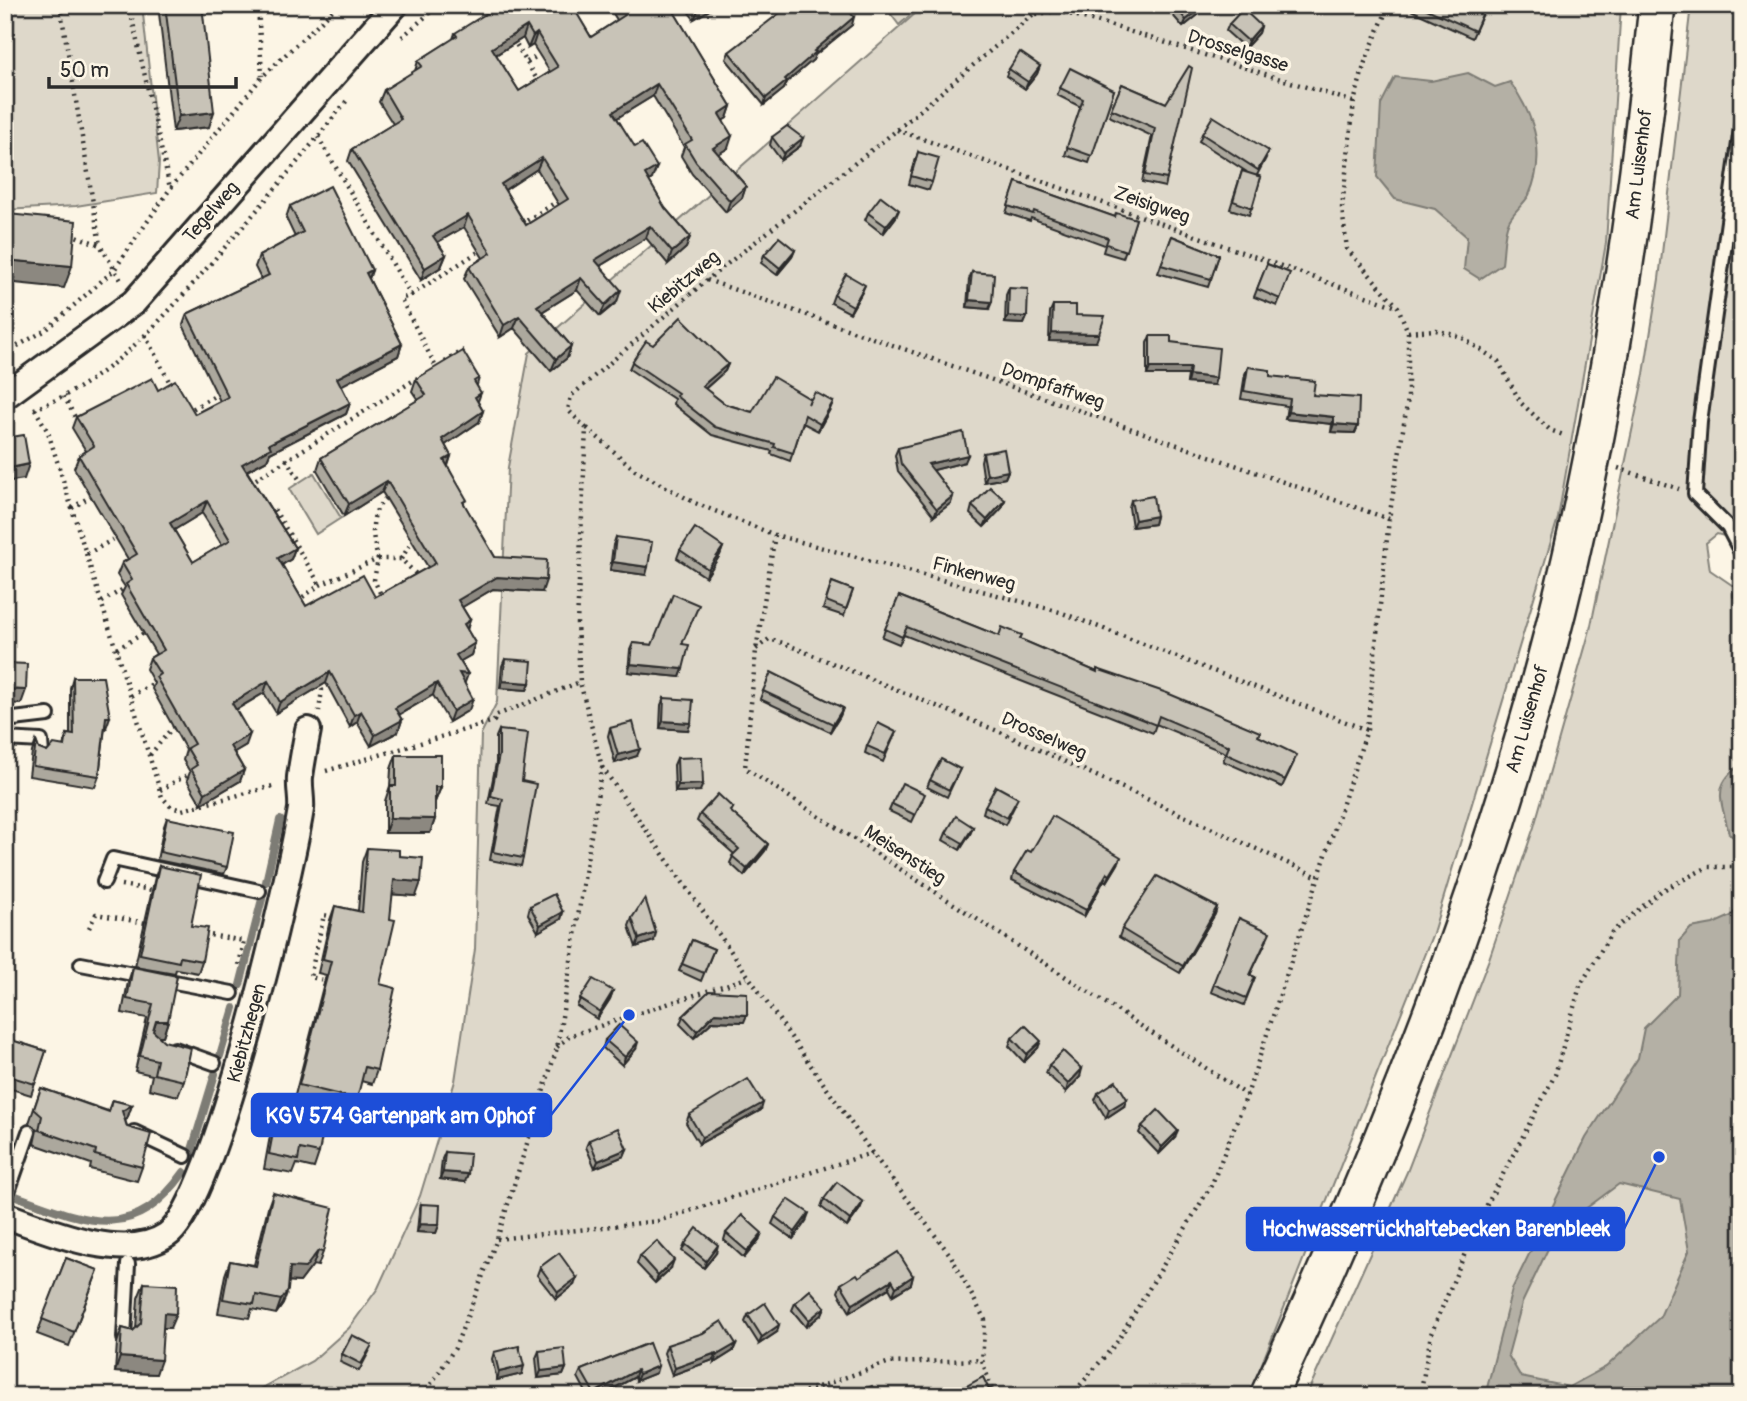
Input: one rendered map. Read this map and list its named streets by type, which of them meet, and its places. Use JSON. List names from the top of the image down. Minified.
{"streets":{"main road":["Am Luisenhof"],"street":["Tegelweg","Kiebitzhegen"],"path":["Drosselgasse","Zeisigweg","Kiebitzweg","Dompfaffweg","Finkenweg","Drosselweg","Meisenstieg"]},"crossings":[["Drosselgasse","Kiebitzweg"],["Zeisigweg","Kiebitzweg"],["Kiebitzweg","Dompfaffweg"],["Kiebitzweg","Finkenweg"],["Finkenweg","Meisenstieg"],["Drosselweg","Meisenstieg"]],"places":["KGV 574 Gartenpark am Ophof","Hochwasserrückhaltebecken Barenbleek"],"scale_bar":"50 m"}
